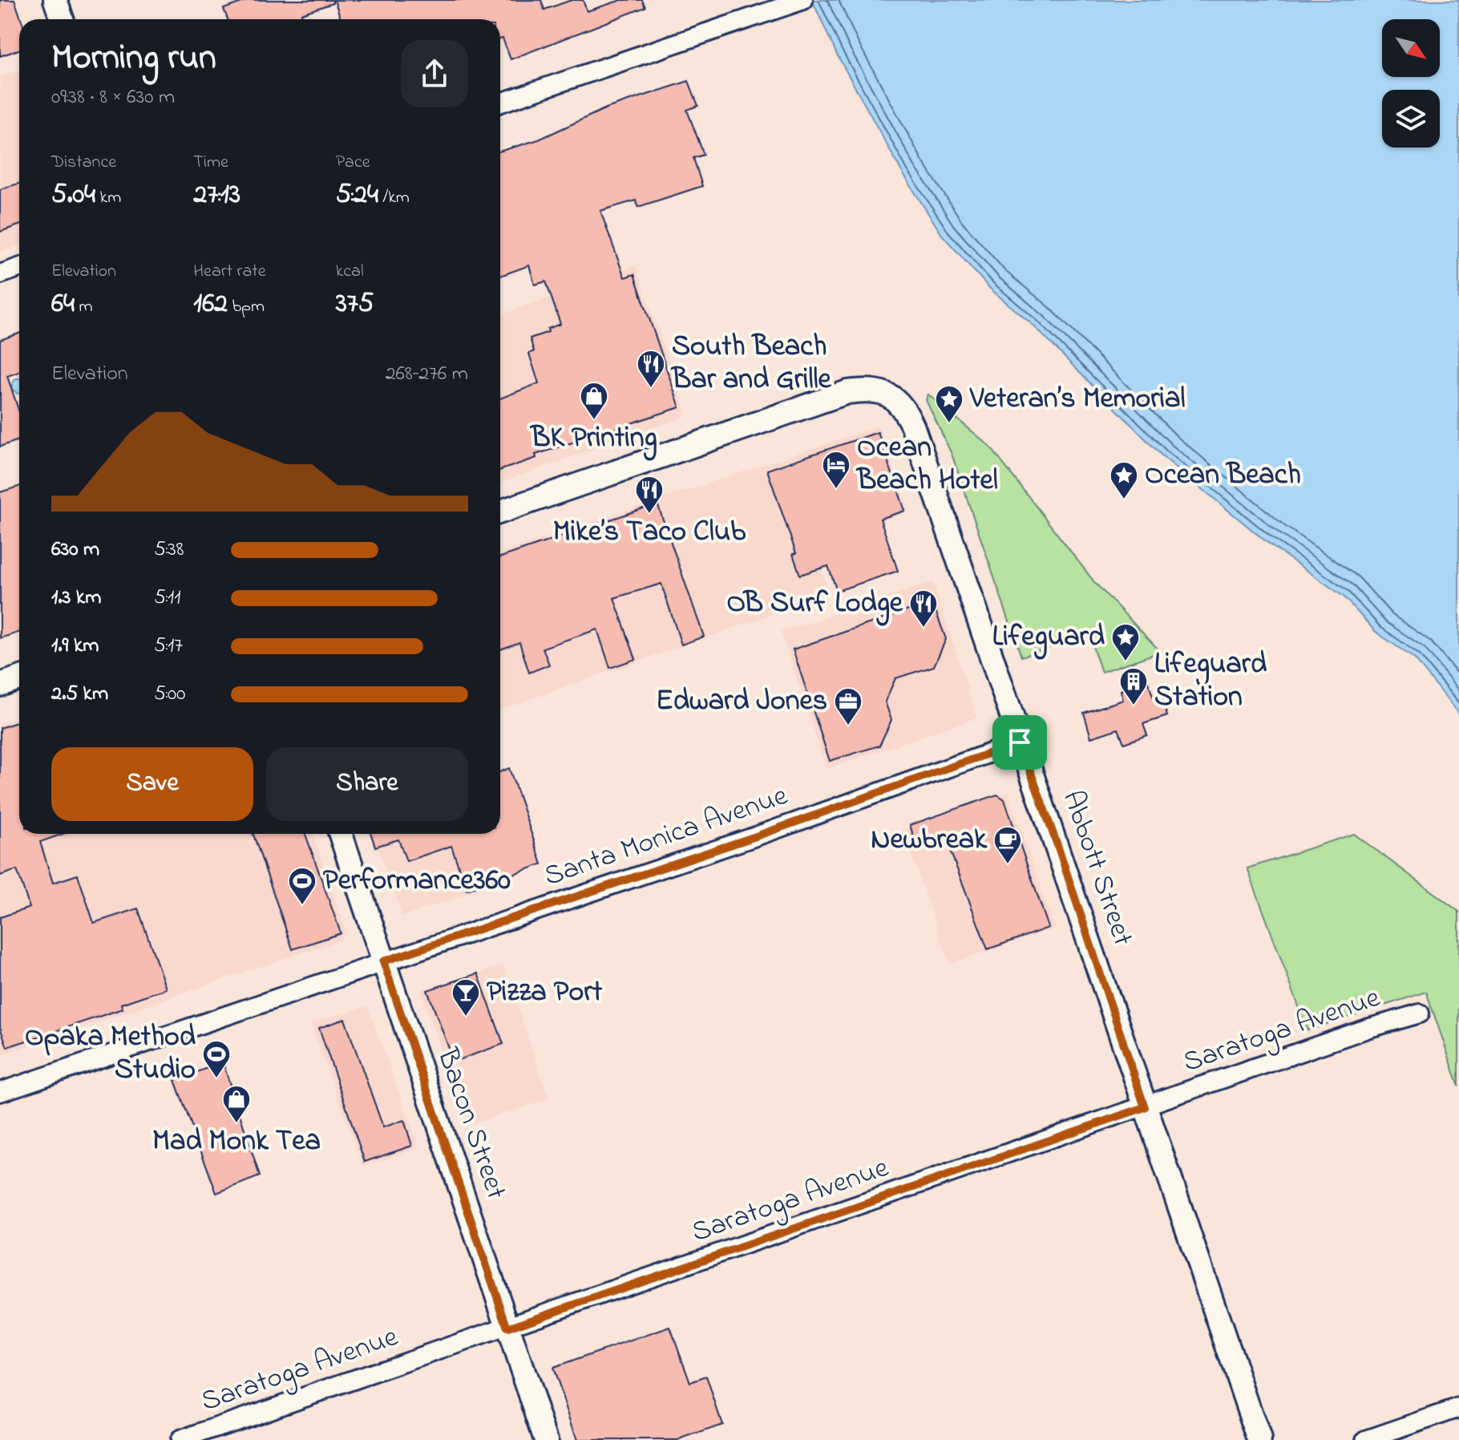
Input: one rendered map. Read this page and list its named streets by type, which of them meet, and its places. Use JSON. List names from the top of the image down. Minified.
{"streets":{"street":["Santa Monica Avenue","Abbott Street","Saratoga Avenue","Bacon Street"]},"crossings":[["Santa Monica Avenue","Abbott Street"],["Santa Monica Avenue","Bacon Street"],["Abbott Street","Saratoga Avenue"],["Saratoga Avenue","Bacon Street"]],"places":{"restaurant":["South Beach Bar and Grille","Mike’s Taco Club","OB Surf Lodge"],"shop":["BK Printing","Mad Monk Tea"],"place":["Veteran’s Memorial","Ocean Beach","Lifeguard"],"hotel":["Ocean Beach Hotel"],"building":["Lifeguard Station"],"office":["Edward Jones"],"cafe":["Newbreak"],"sports":["Performance360","Opaka Method Studio"],"bar":["Pizza Port"]},"north":"bottom right","page":{"heading":["Morning run","09:38 · 8 × 630 m"],"stats":[["Distance","5.04 km"],["Time","27:13"],["Pace","5:24 /km"],["Elevation","64 m"],["Heart rate","162 bpm"],["kcal","375"]],"chart":["Elevation","268–276 m"],"list":[{"name":"630 m","note":"5:38"},{"name":"1.3 km","note":"5:11"},{"name":"1.9 km","note":"5:17"},{"name":"2.5 km","note":"5:00"}],"buttons":["Save","Share"]}}
